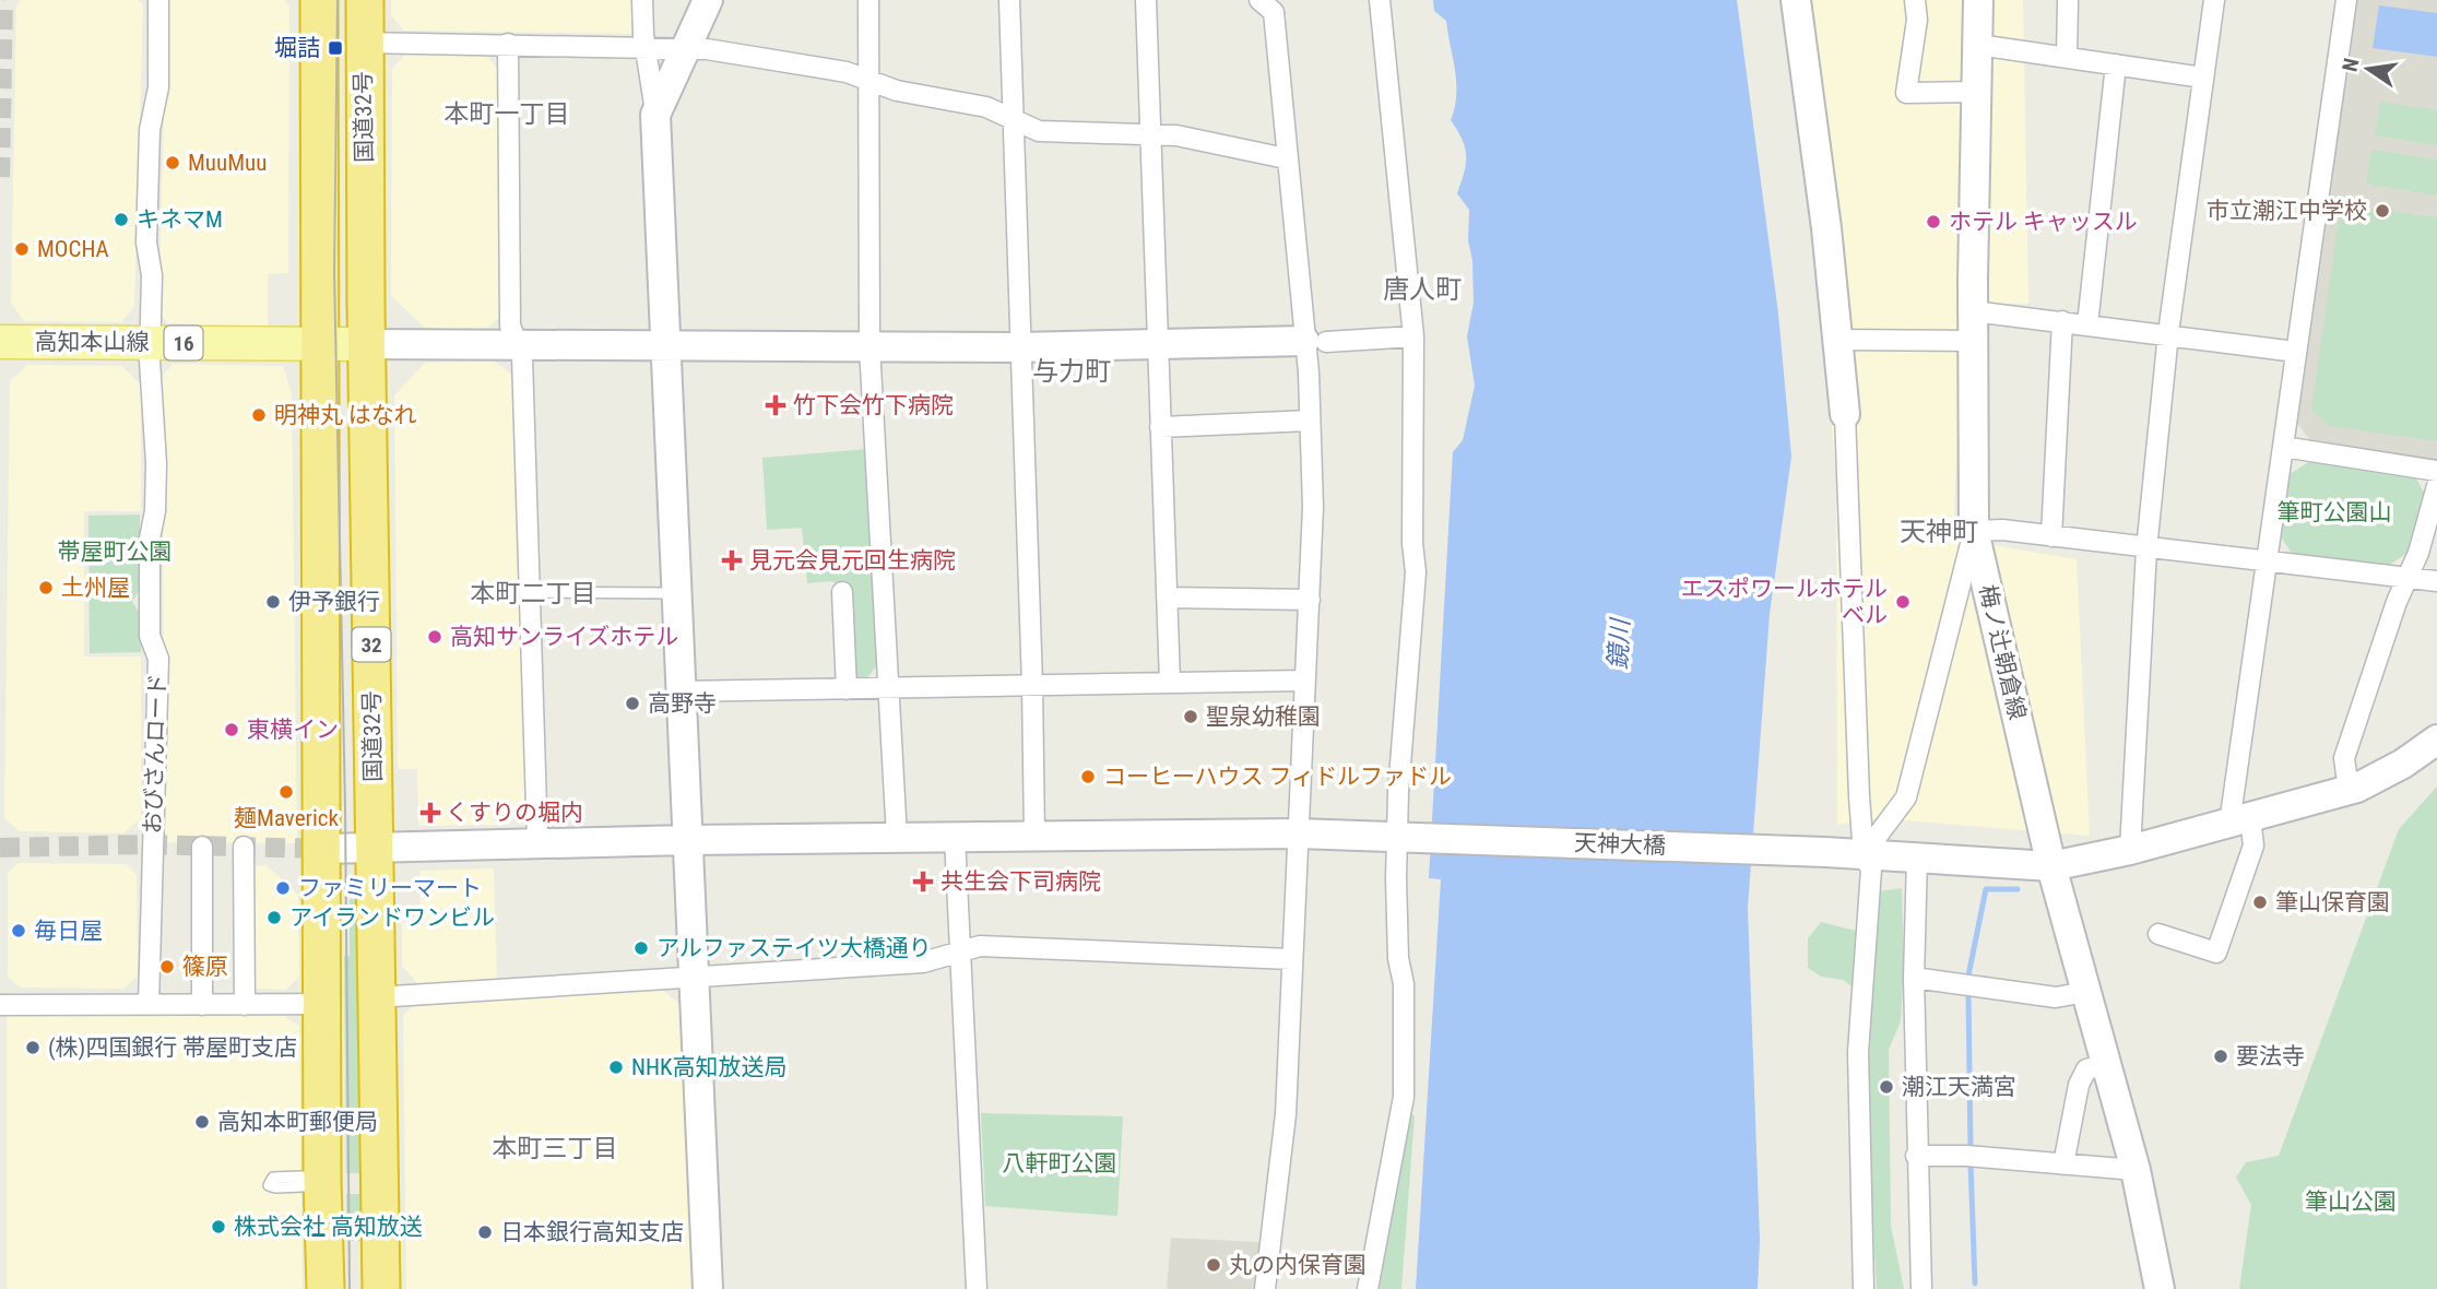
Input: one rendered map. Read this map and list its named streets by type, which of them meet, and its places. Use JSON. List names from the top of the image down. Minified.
{"streets":{"highway":["国道32号","32"],"main road":["高知本山線","16"],"street":["梅ノ辻朝倉線","おびさんロード","天神大橋"]},"crossings":[["国道32号","高知本山線"],["国道32号","天神大橋"],["高知本山線","おびさんロード"],["梅ノ辻朝倉線","天神大橋"]],"districts":["本町一丁目","唐人町","与力町","天神町","本町二丁目","本町三丁目"],"water":["鏡川"],"parks":["筆町公園山","帯屋町公園","八軒町公園","筆山公園"],"places":{"transit":["堀詰"],"other":["MuuMuu","市立潮江中学校","キネマM","ホテル キャッスル","MOCHA","明神丸 はなれ","土州屋","伊予銀行","エスポワールホテル ベル","高知サンライズホテル","高野寺","聖泉幼稚園","東横イン","コーヒーハウス フィドルファドル","麺Maverick","ファミリーマート","筆山保育園","アイランドワンビル","毎日屋","アルファステイツ大橋通り","篠原","(株)四国銀行 帯屋町支店","要法寺","NHK高知放送局","潮江天満宮","高知本町郵便局","株式会社 高知放送","日本銀行高知支店","丸の内保育園"],"health":["竹下会竹下病院","見元会見元回生病院","くすりの堀内","共生会下司病院"]},"north":"left"}
